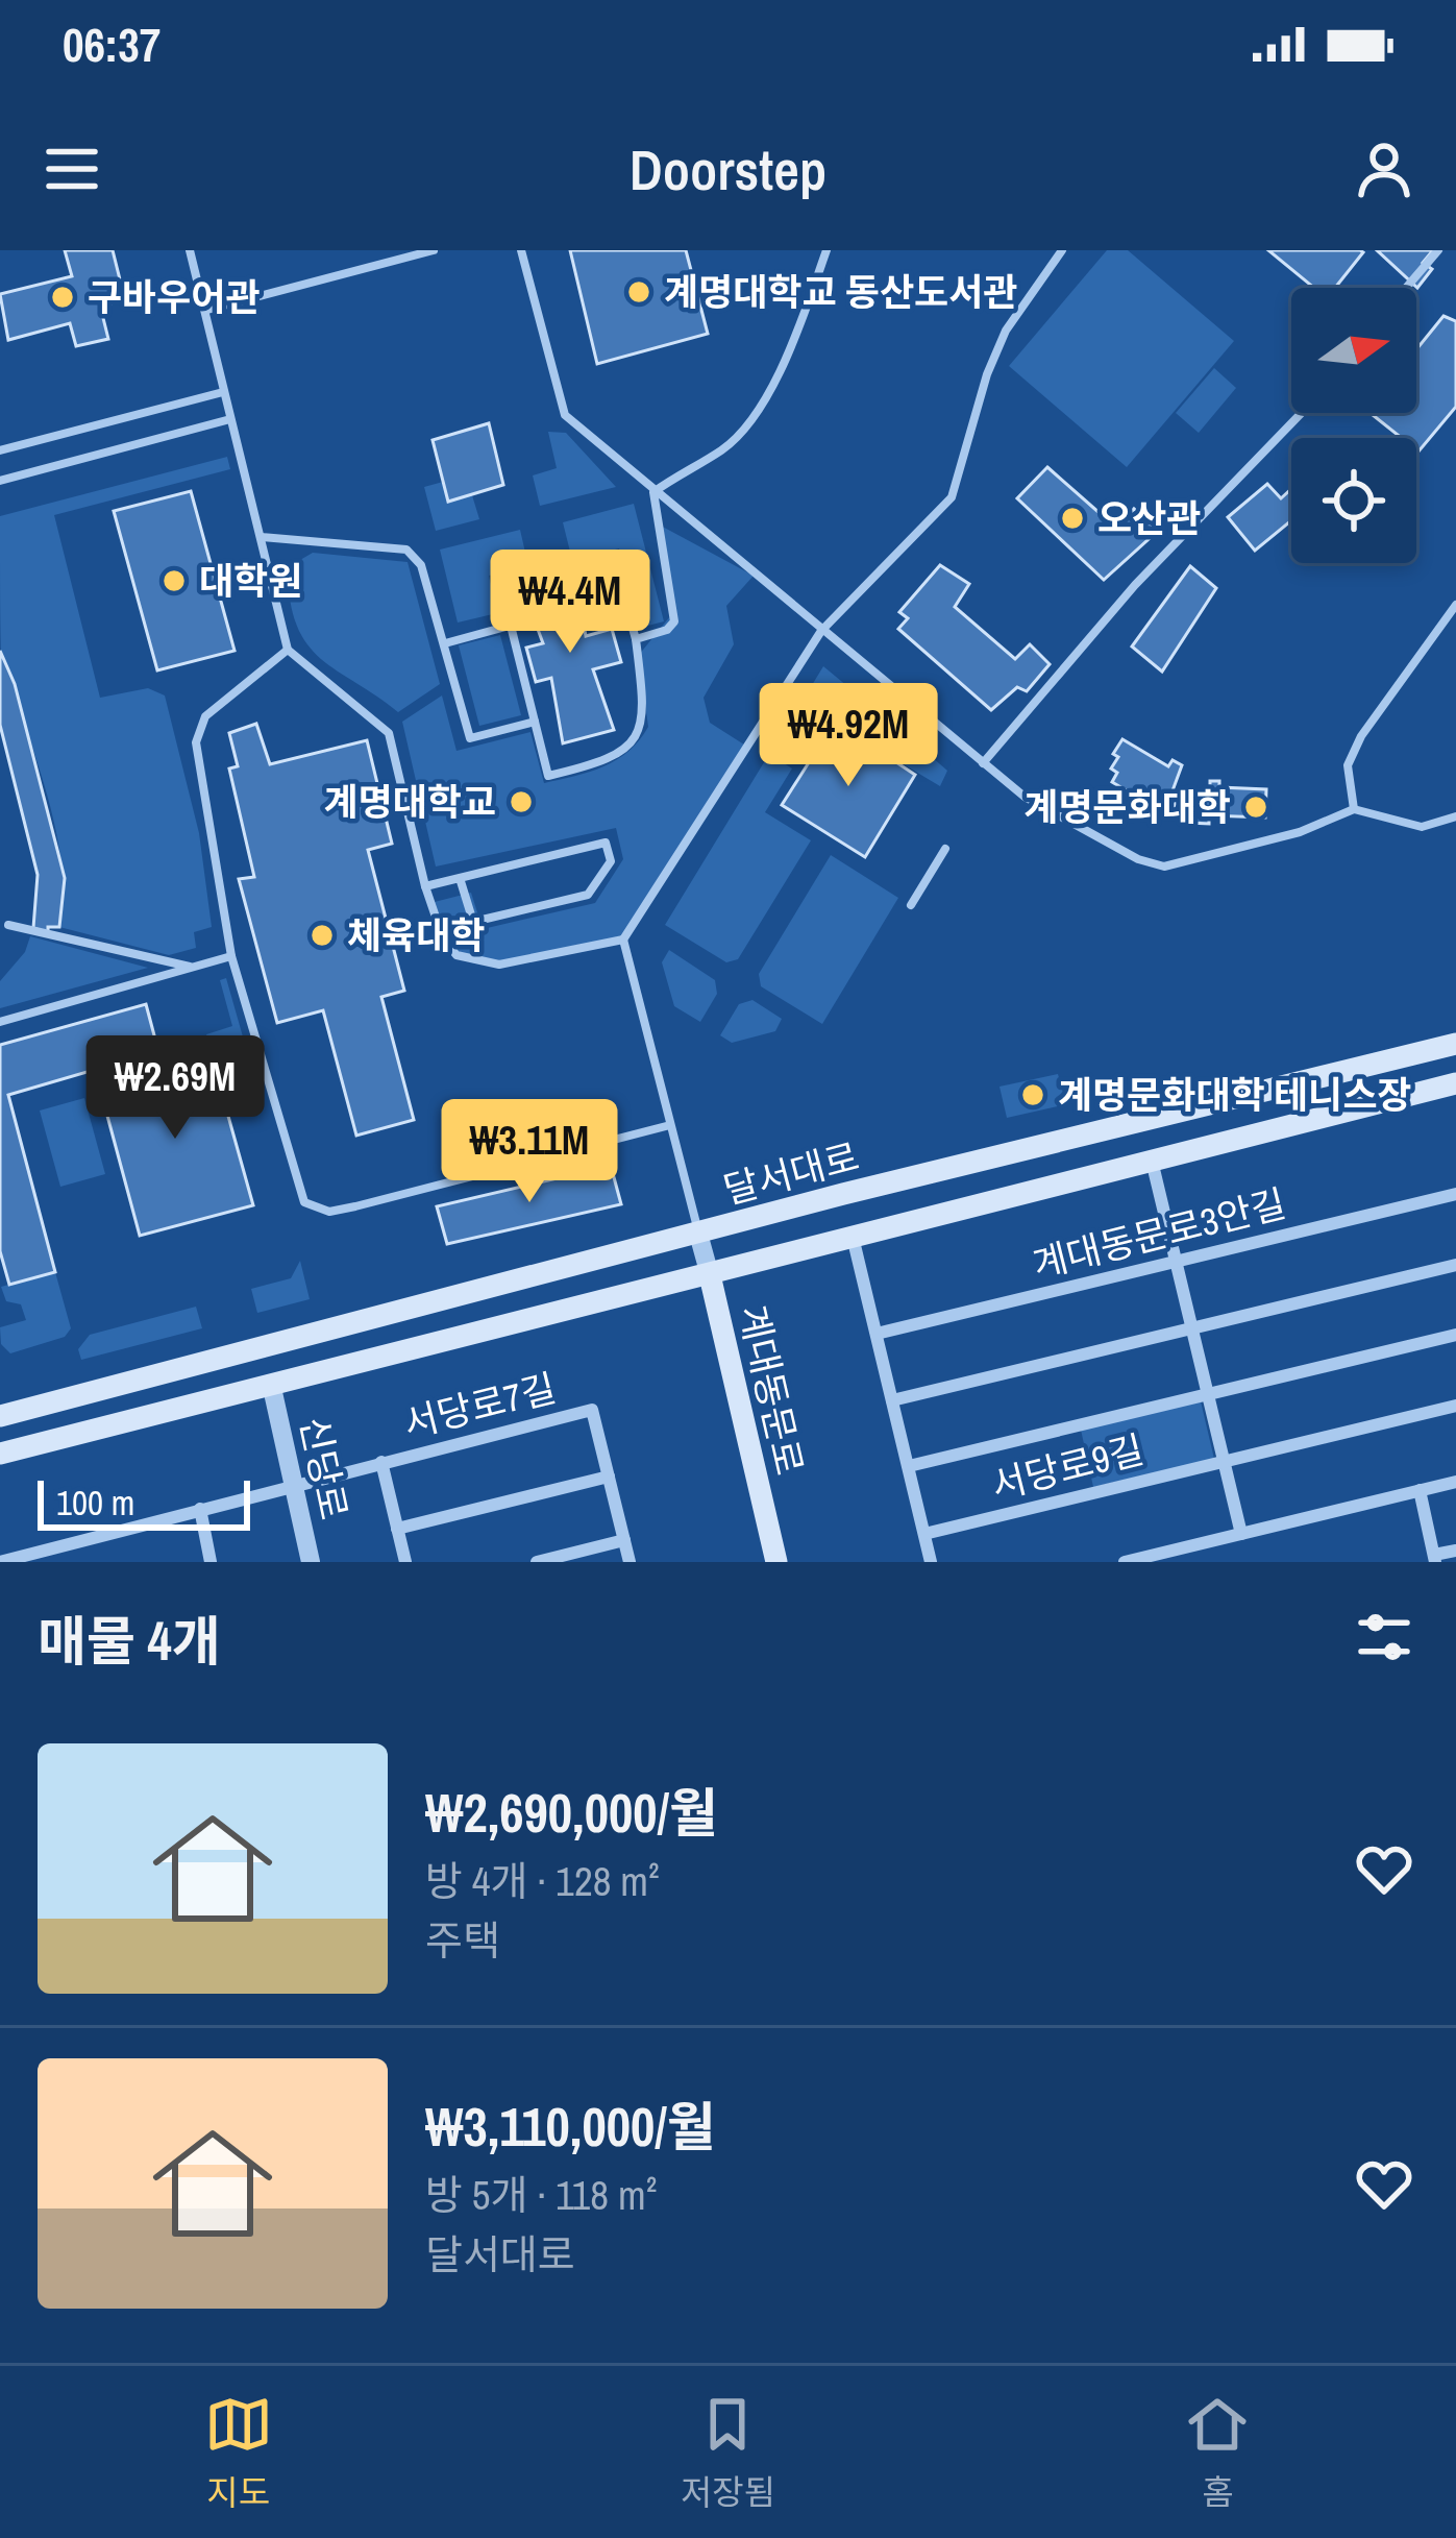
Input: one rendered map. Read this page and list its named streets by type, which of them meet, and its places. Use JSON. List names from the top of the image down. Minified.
{"streets":{"main road":["달서대로","계대동문로"],"street":["계대동문로3안길","서당로7길","서당로9길","신당로"]},"crossings":[["달서대로","계대동문로"],["달서대로","신당로"]],"places":["계명대학교 동산도서관","구바우어관","오산관","대학원","계명대학교","계명문화대학","체육대학","계명문화대학 테니스장"],"scale_bar":"100 m","north":"right","page":{"status":"06:37","header":"Doorstep","price":["₩4.4M","₩4.92M","₩2.69M","₩3.11M"],"scale":"100 m","heading":"매물 4개","list":[{"name":"₩2,690,000/월","note":"방 4개 · 128 m² · 주택"},{"name":"₩3,110,000/월","note":"방 5개 · 118 m² · 달서대로"}],"tabs":["지도","저장됨","홈"]}}
